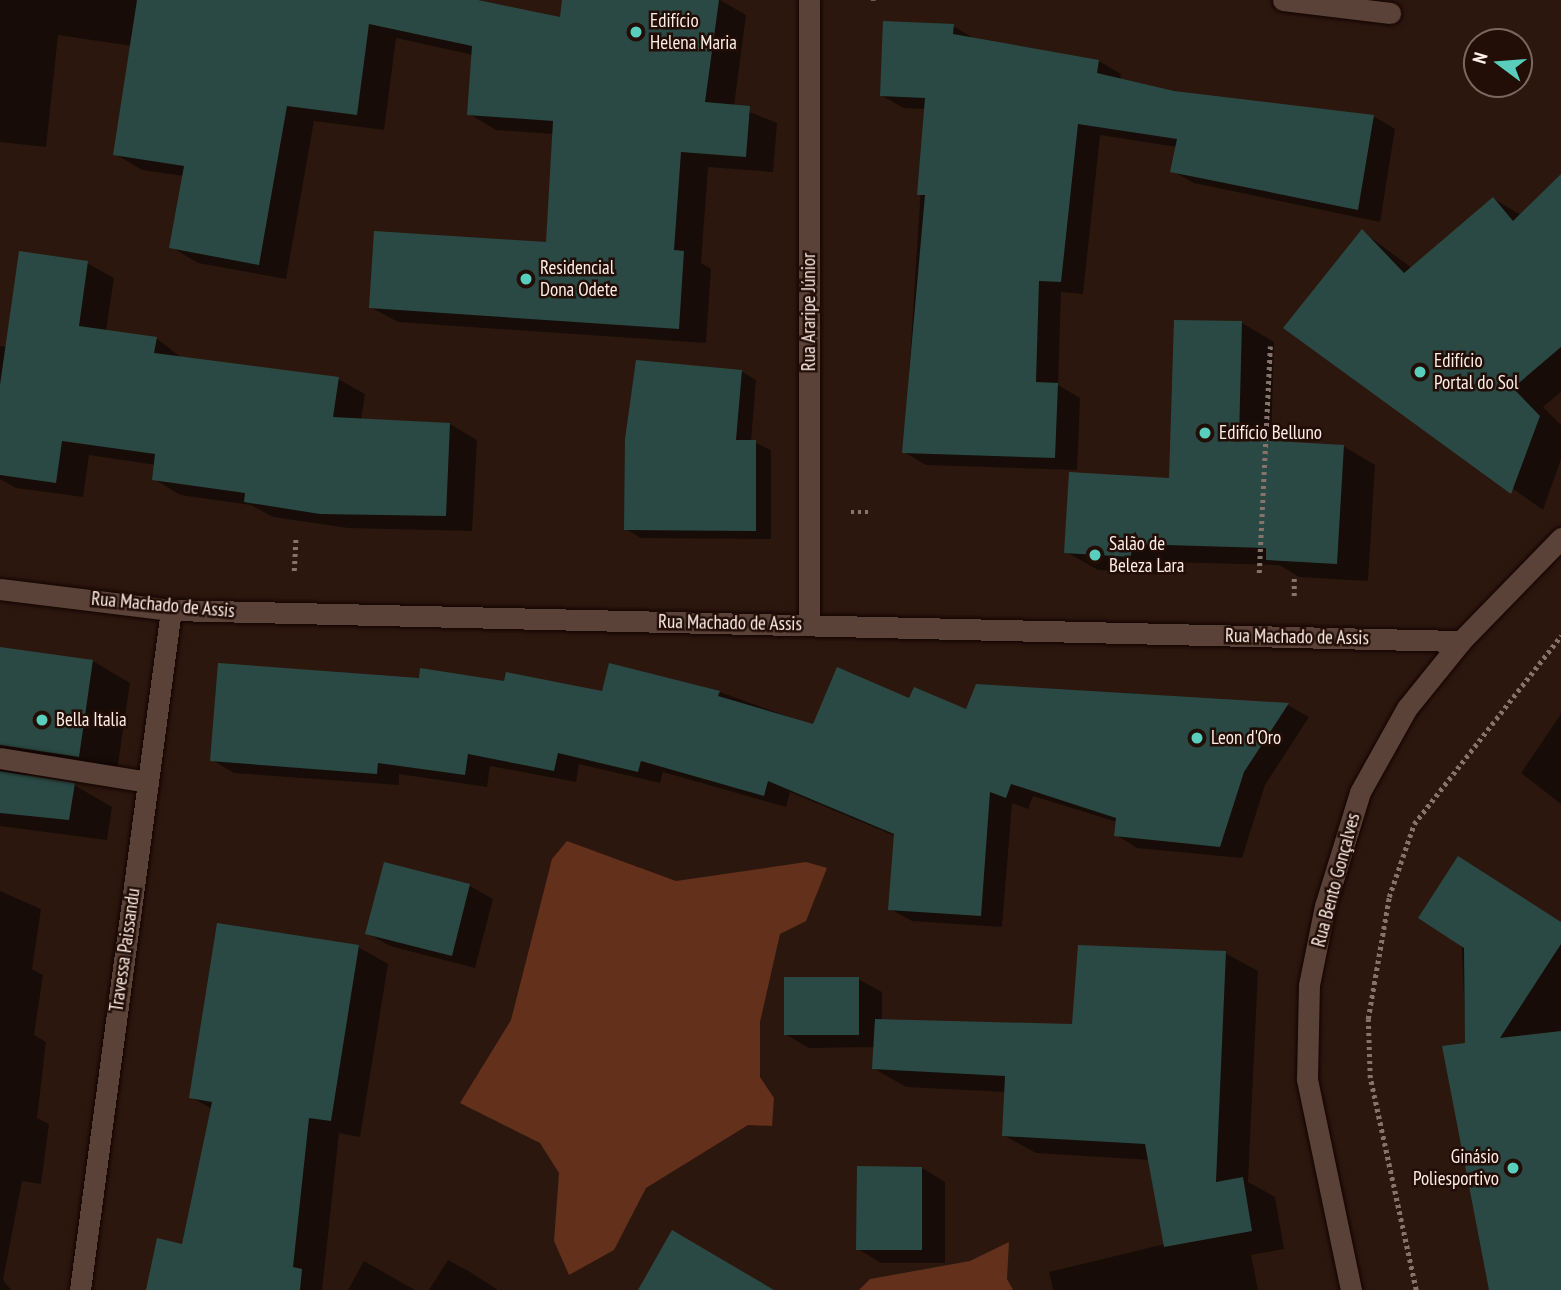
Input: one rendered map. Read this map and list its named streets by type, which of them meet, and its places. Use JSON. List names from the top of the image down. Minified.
{"streets":{"street":["Rua Araripe Júnior","Rua Machado de Assis","Rua Bento Gonçalves","Travessa Paissandu"]},"crossings":[["Rua Araripe Júnior","Rua Machado de Assis"],["Rua Machado de Assis","Rua Bento Gonçalves"],["Rua Machado de Assis","Travessa Paissandu"]],"places":["Edifício Helena Maria","Residencial Dona Odete","Edifício Portal do Sol","Edifício Belluno","Salão de Beleza Lara","Bella Italia","Leon d'Oro","Ginásio Poliesportivo"],"north":"left"}
